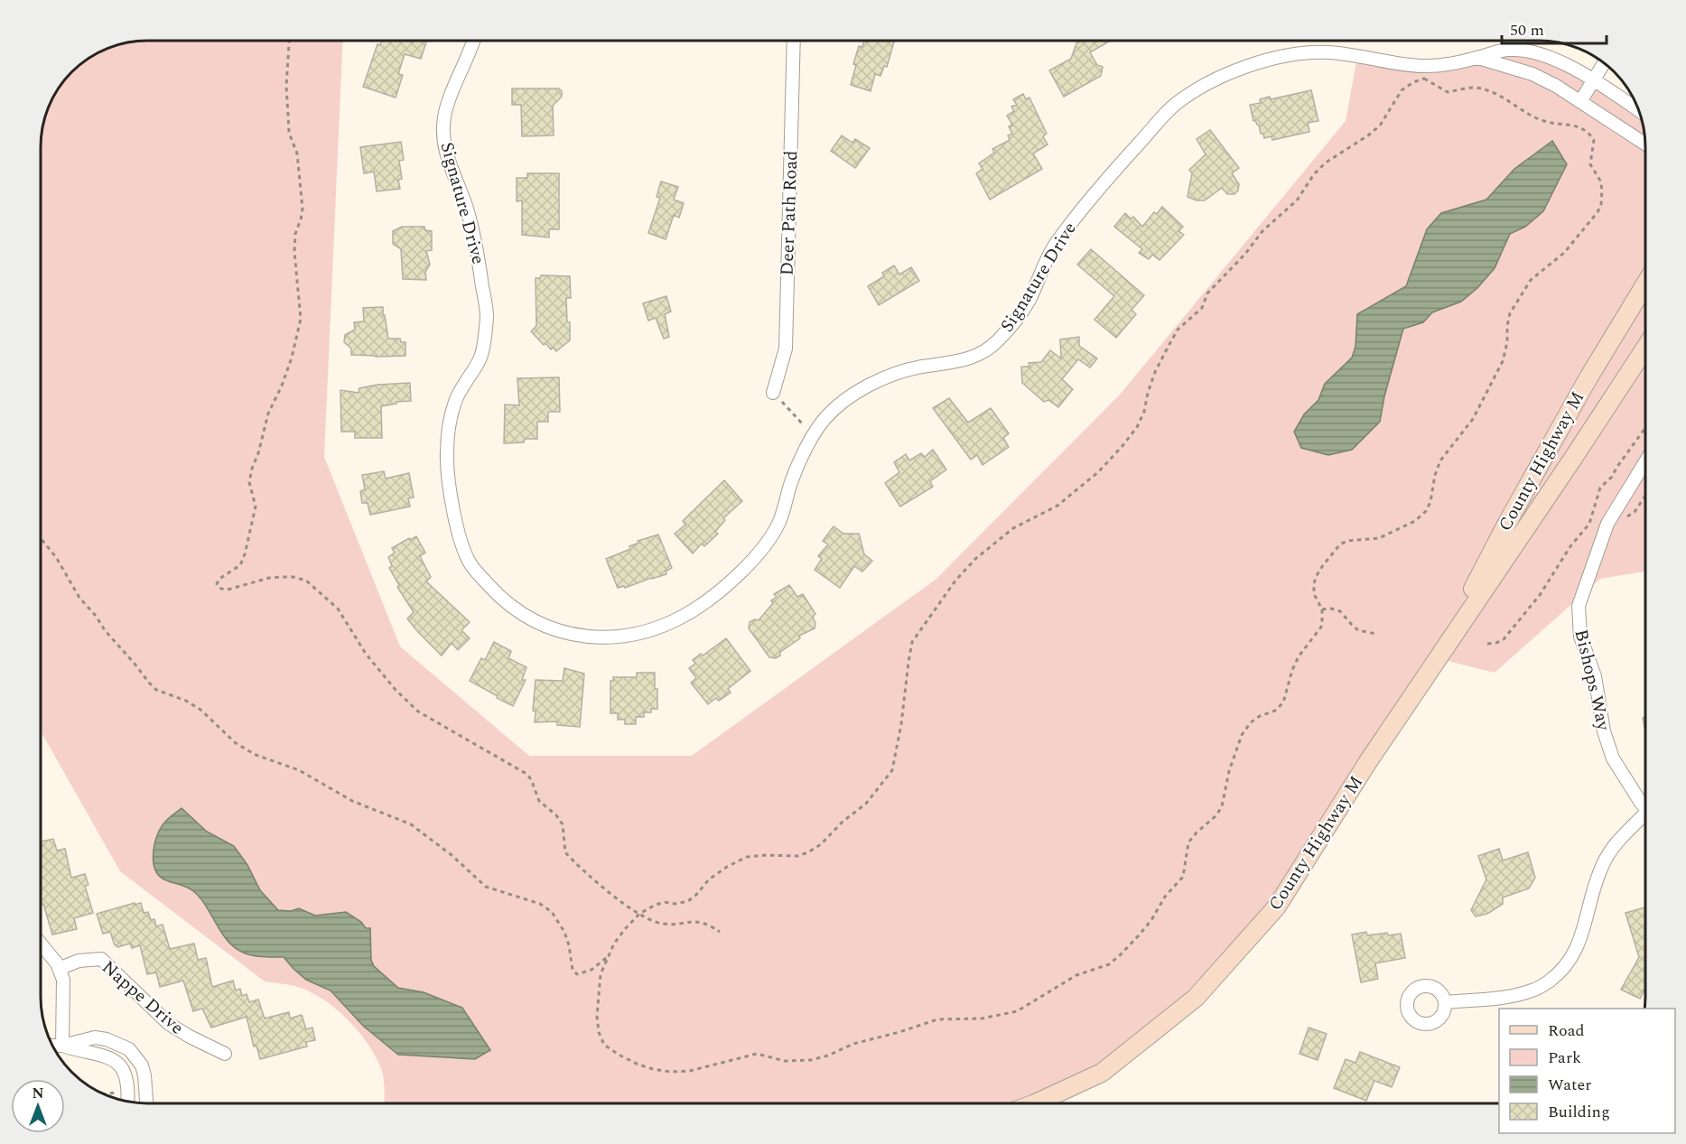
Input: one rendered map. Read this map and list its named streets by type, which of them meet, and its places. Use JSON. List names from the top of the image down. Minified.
{"streets":{"main road":["County Highway M"],"street":["Signature Drive","Deer Path Road","Bishops Way","Nappe Drive"]},"legend":["Road","Park","Water","Building"],"scale_bar":"50 m","north":"top"}
